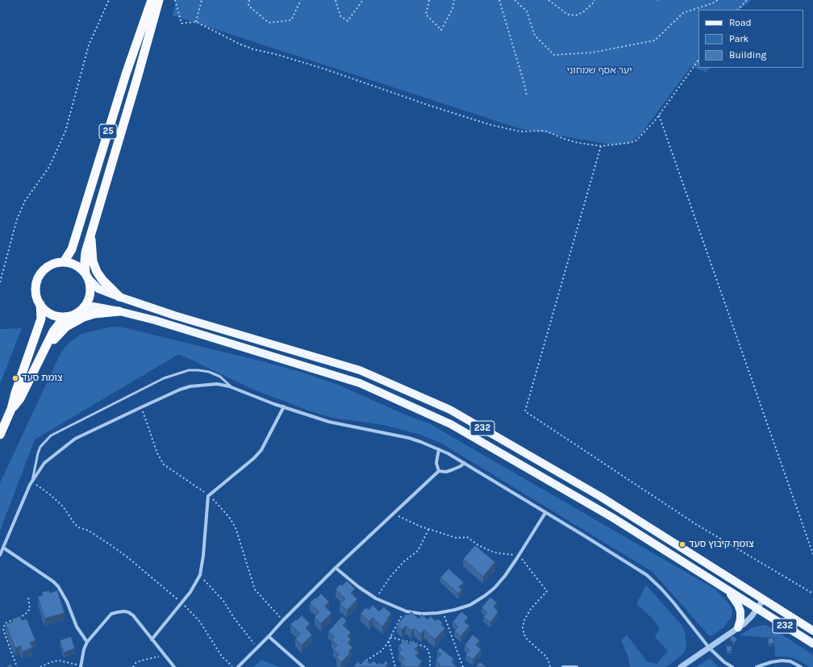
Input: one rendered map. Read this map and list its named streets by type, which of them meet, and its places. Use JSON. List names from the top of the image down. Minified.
{"streets":{"highway":["25"],"main road":["232"]},"crossings":[["25","232"]],"parks":["יער אסף שמחוני"],"places":["צומת סעד","צומת קיבוץ סעד"],"legend":["Road","Park","Building"]}
